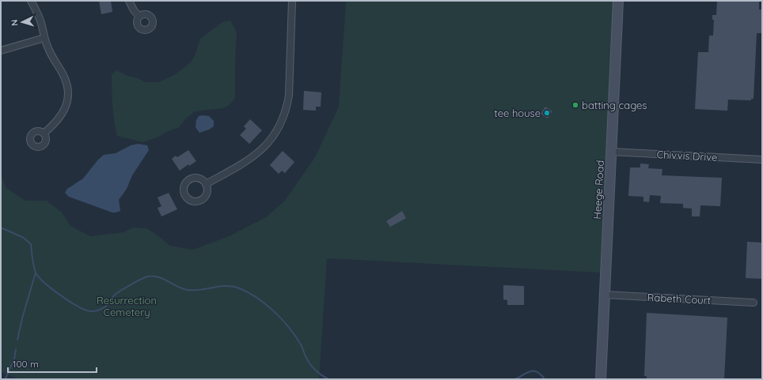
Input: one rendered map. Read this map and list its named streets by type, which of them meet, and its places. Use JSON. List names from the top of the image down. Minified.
{"streets":{"street":["Chivvis Drive","Heege Road","Rabeth Court"]},"crossings":[["Chivvis Drive","Heege Road"],["Heege Road","Rabeth Court"]],"parks":["Resurrection Cemetery"],"places":["batting cages","tee house"],"scale_bar":"100 m","north":"left"}
